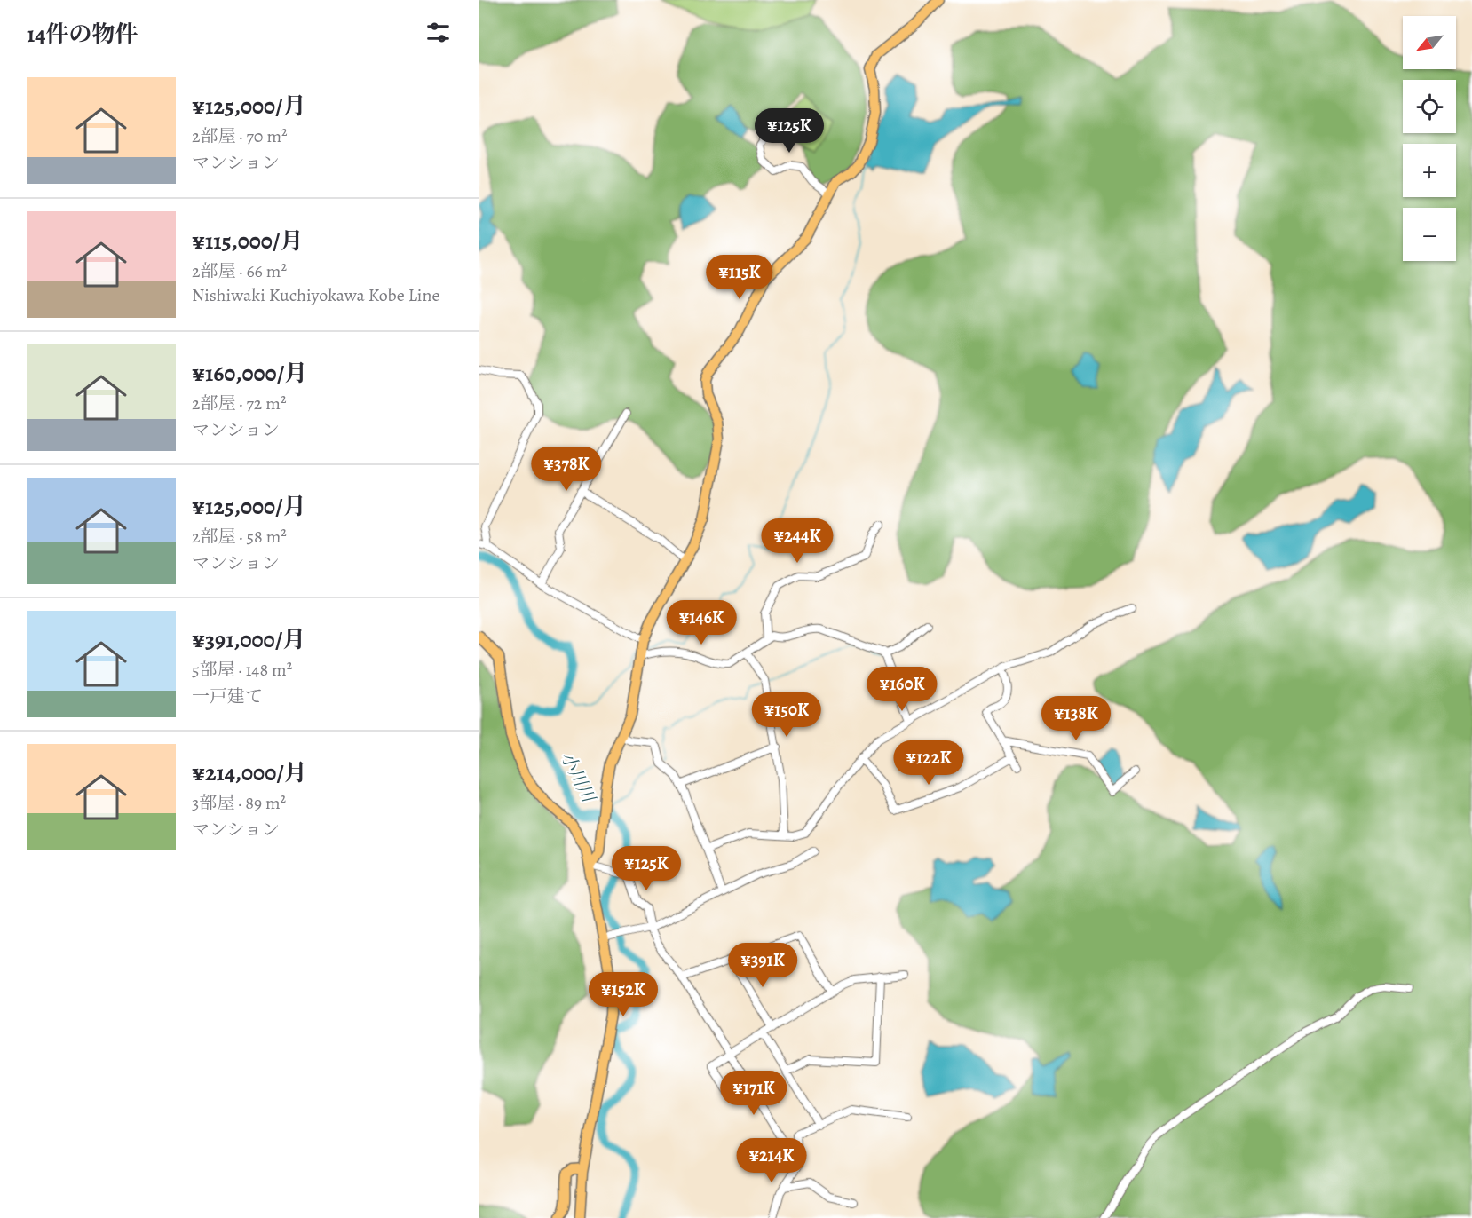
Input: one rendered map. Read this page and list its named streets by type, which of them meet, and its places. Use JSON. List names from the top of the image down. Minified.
{"water":["小川川"],"north":"bottom left","page":{"heading":"14件の物件","map_buttons":["+","−"],"list":[{"name":"¥125,000/月","note":"2部屋 · 70 m² · マンション"},{"name":"¥115,000/月","note":"2部屋 · 66 m² · Nishiwaki Kuchiyokawa Kobe Line"},{"name":"¥160,000/月","note":"2部屋 · 72 m² · マンション"},{"name":"¥125,000/月","note":"2部屋 · 58 m² · マンション"},{"name":"¥391,000/月","note":"5部屋 · 148 m² · 一戸建て"},{"name":"¥214,000/月","note":"3部屋 · 89 m² · マンション"}],"price":["¥125K","¥115K","¥378K","¥244K","¥146K","¥160K","¥150K","¥138K","¥122K","¥125K","¥391K","¥152K","¥171K","¥214K"]}}
